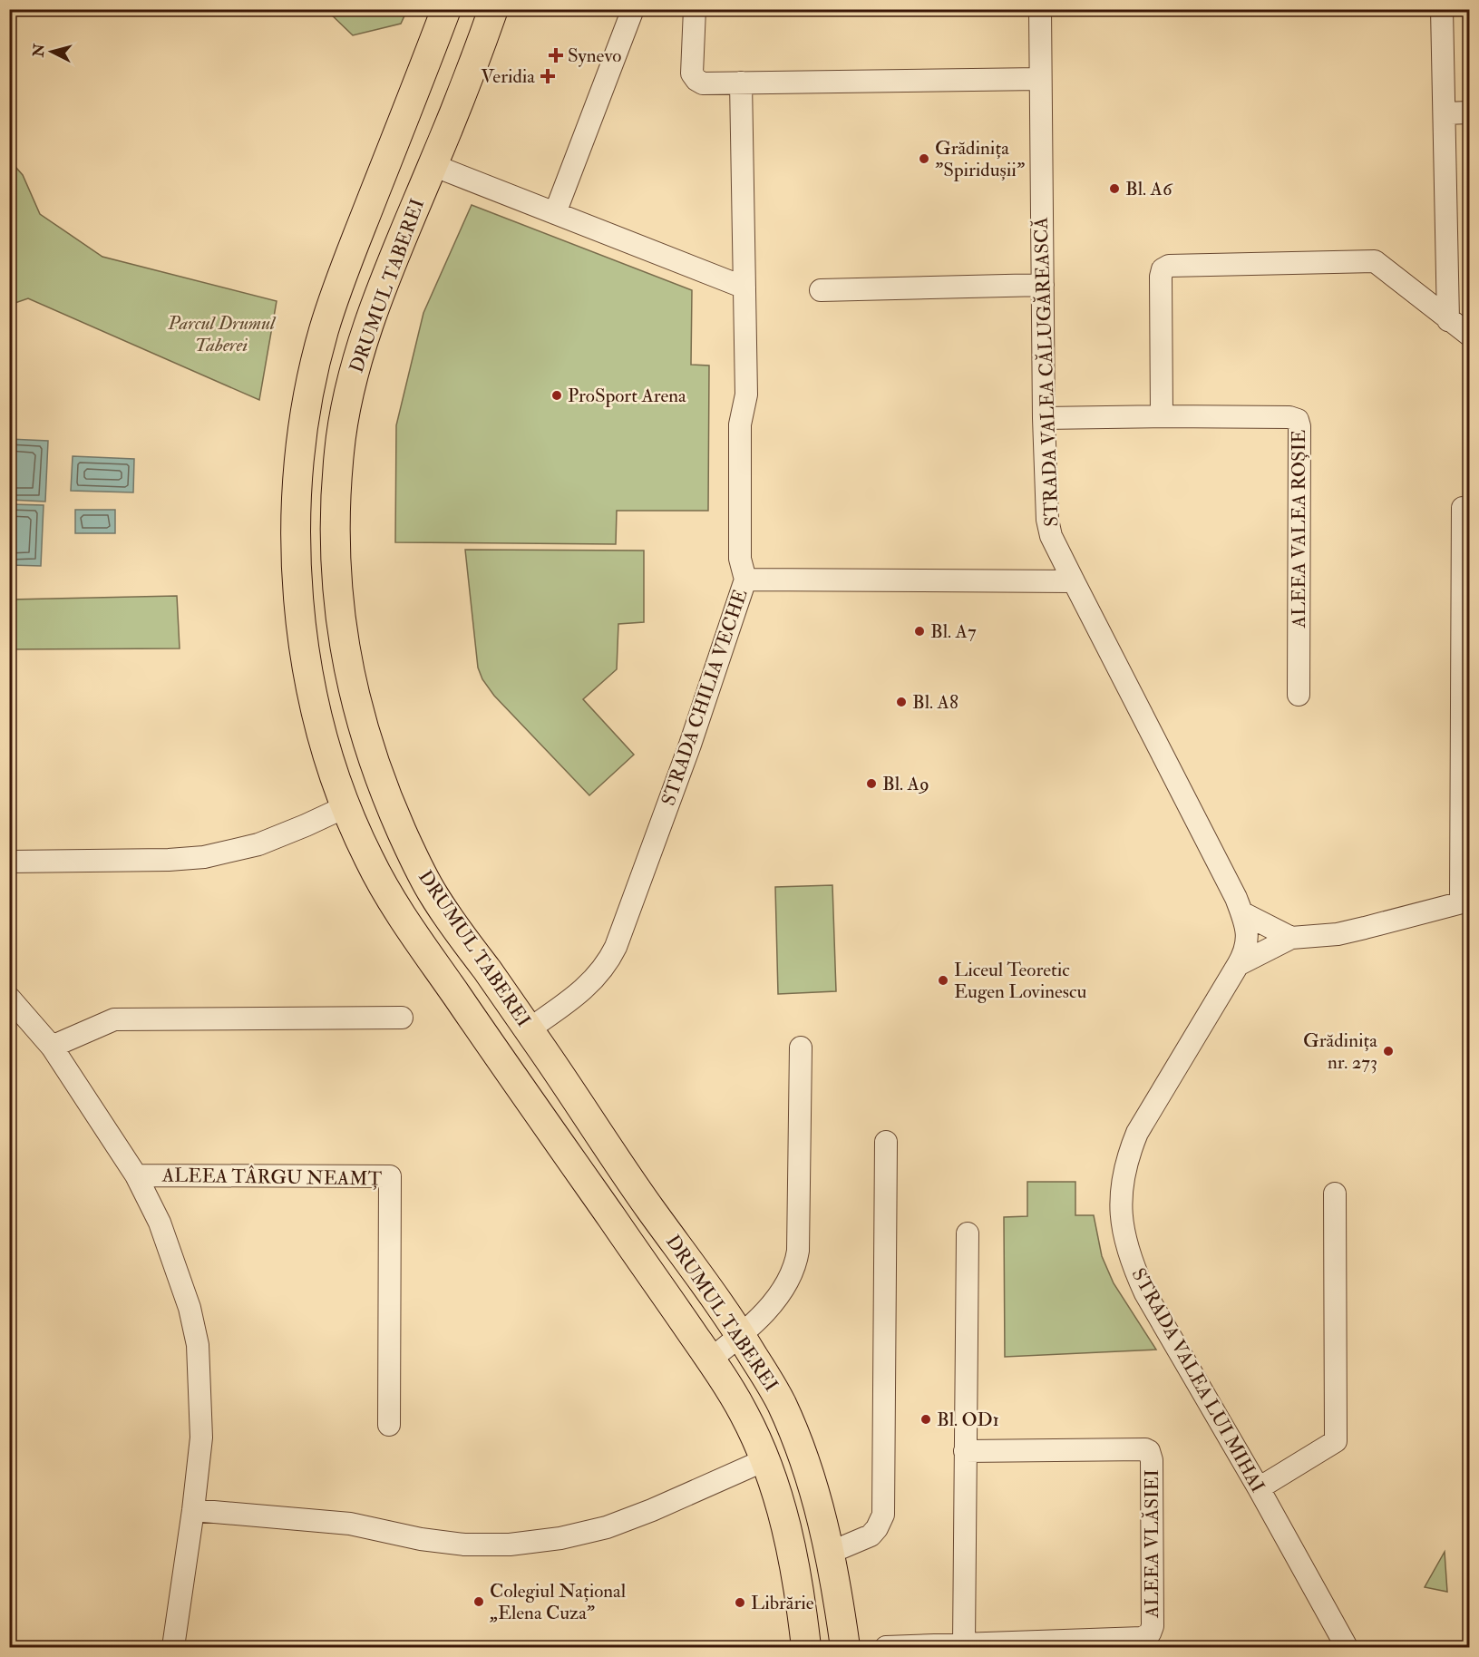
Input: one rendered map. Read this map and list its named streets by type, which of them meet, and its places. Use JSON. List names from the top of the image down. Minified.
{"streets":{"main road":["DRUMUL TABEREI"],"street":["STRADA VALEA CĂLUGĂREASCĂ","ALEEA VALEA ROȘIE","STRADA CHILIA VECHE","ALEEA TÂRGU NEAMȚ","STRADA VALEA LUI MIHAI","ALEEA VLĂSIEI"]},"crossings":[["DRUMUL TABEREI","STRADA CHILIA VECHE"],["STRADA VALEA CĂLUGĂREASCĂ","ALEEA VALEA ROȘIE"],["STRADA VALEA CĂLUGĂREASCĂ","STRADA CHILIA VECHE"],["STRADA VALEA CĂLUGĂREASCĂ","STRADA VALEA LUI MIHAI"]],"parks":["Parcul Drumul Taberei"],"places":{"health":["Synevo","Veridia"],"other":["Grădiniţa \"Spiridușii\"","Bl. A6","ProSport Arena","Bl. A7","Bl. A8","Bl. A9","Liceul Teoretic Eugen Lovinescu","Grădinița nr. 273","Bl. OD1","Colegiul Național „Elena Cuza”","Librărie"]},"north":"left"}
